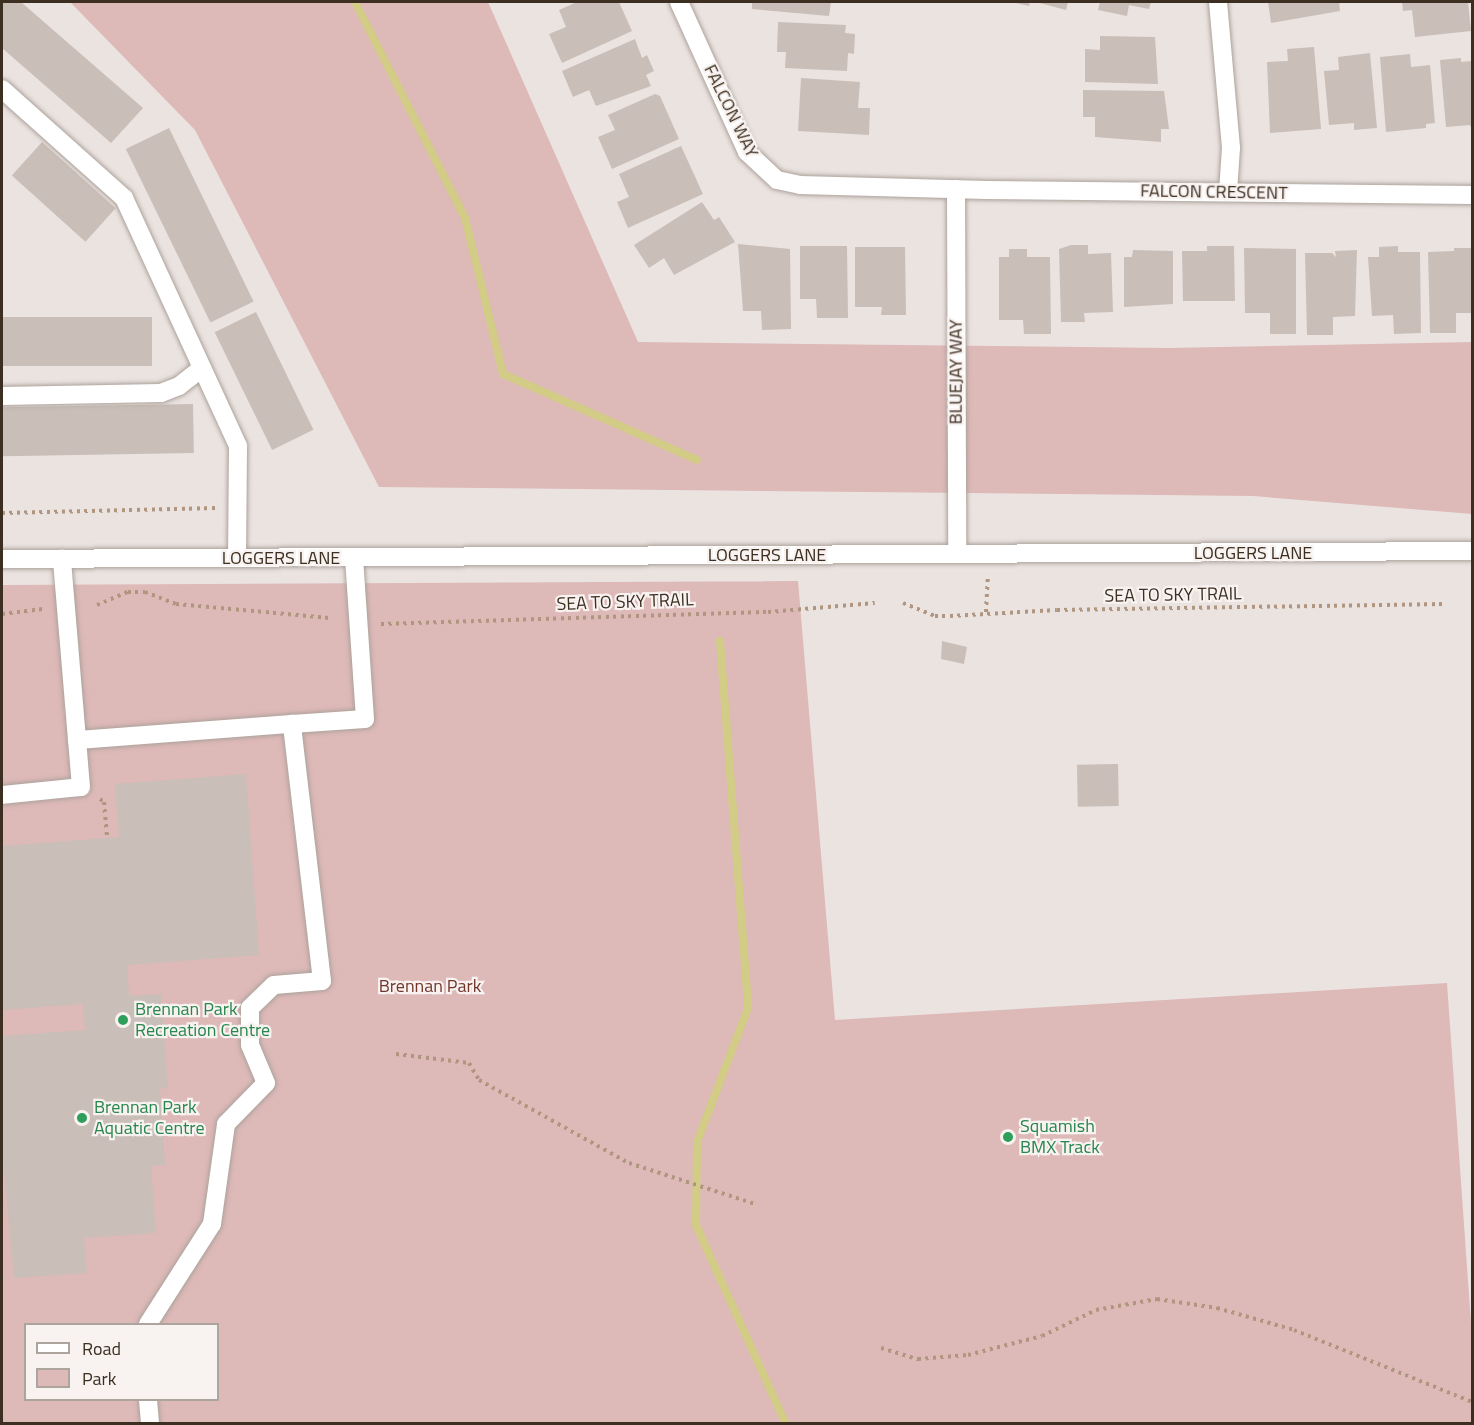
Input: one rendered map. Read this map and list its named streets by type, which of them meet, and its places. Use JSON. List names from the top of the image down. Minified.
{"streets":{"street":["FALCON WAY","FALCON CRESCENT","BLUEJAY WAY","LOGGERS LANE"],"path":["SEA TO SKY TRAIL"]},"crossings":[["FALCON WAY","FALCON CRESCENT"],["FALCON WAY","BLUEJAY WAY"],["FALCON CRESCENT","BLUEJAY WAY"],["BLUEJAY WAY","LOGGERS LANE"]],"parks":["Brennan Park"],"places":["Brennan Park Recreation Centre","Brennan Park Aquatic Centre","Squamish BMX Track"],"legend":["Road","Park"]}
